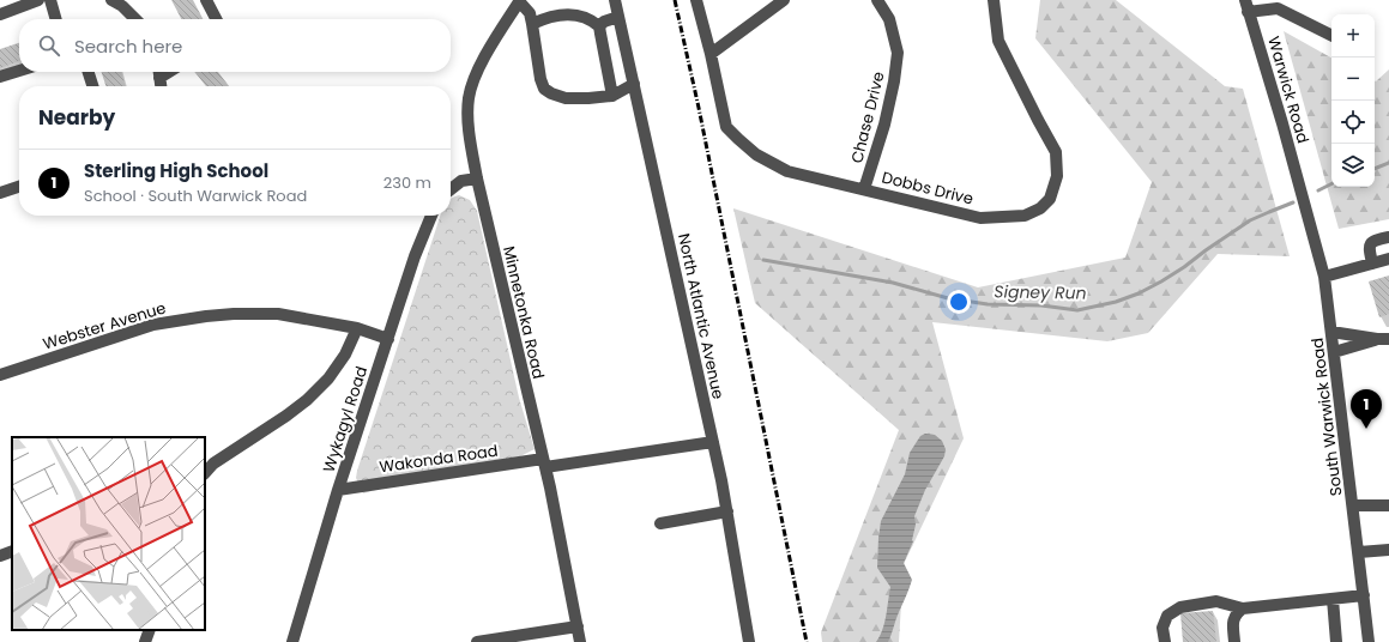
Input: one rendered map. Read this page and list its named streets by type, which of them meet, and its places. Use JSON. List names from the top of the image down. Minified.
{"streets":{"street":["Warwick Road","Chase Drive","Dobbs Drive","Minnetonka Road","North Atlantic Avenue","Webster Avenue","South Warwick Road","Wykagyl Road","Wakonda Road"]},"crossings":[["Warwick Road","South Warwick Road"],["Chase Drive","Dobbs Drive"],["Minnetonka Road","Wakonda Road"],["North Atlantic Avenue","Wakonda Road"],["Webster Avenue","Wykagyl Road"],["Wykagyl Road","Wakonda Road"]],"water":["Signey Run"],"page":{"map_buttons":["+","−"],"search":"Search here","heading":"Nearby","list":[{"mark":"1","name":"Sterling High School","note":"School · South Warwick Road","value":"230 m"}],"pins":"1"}}
